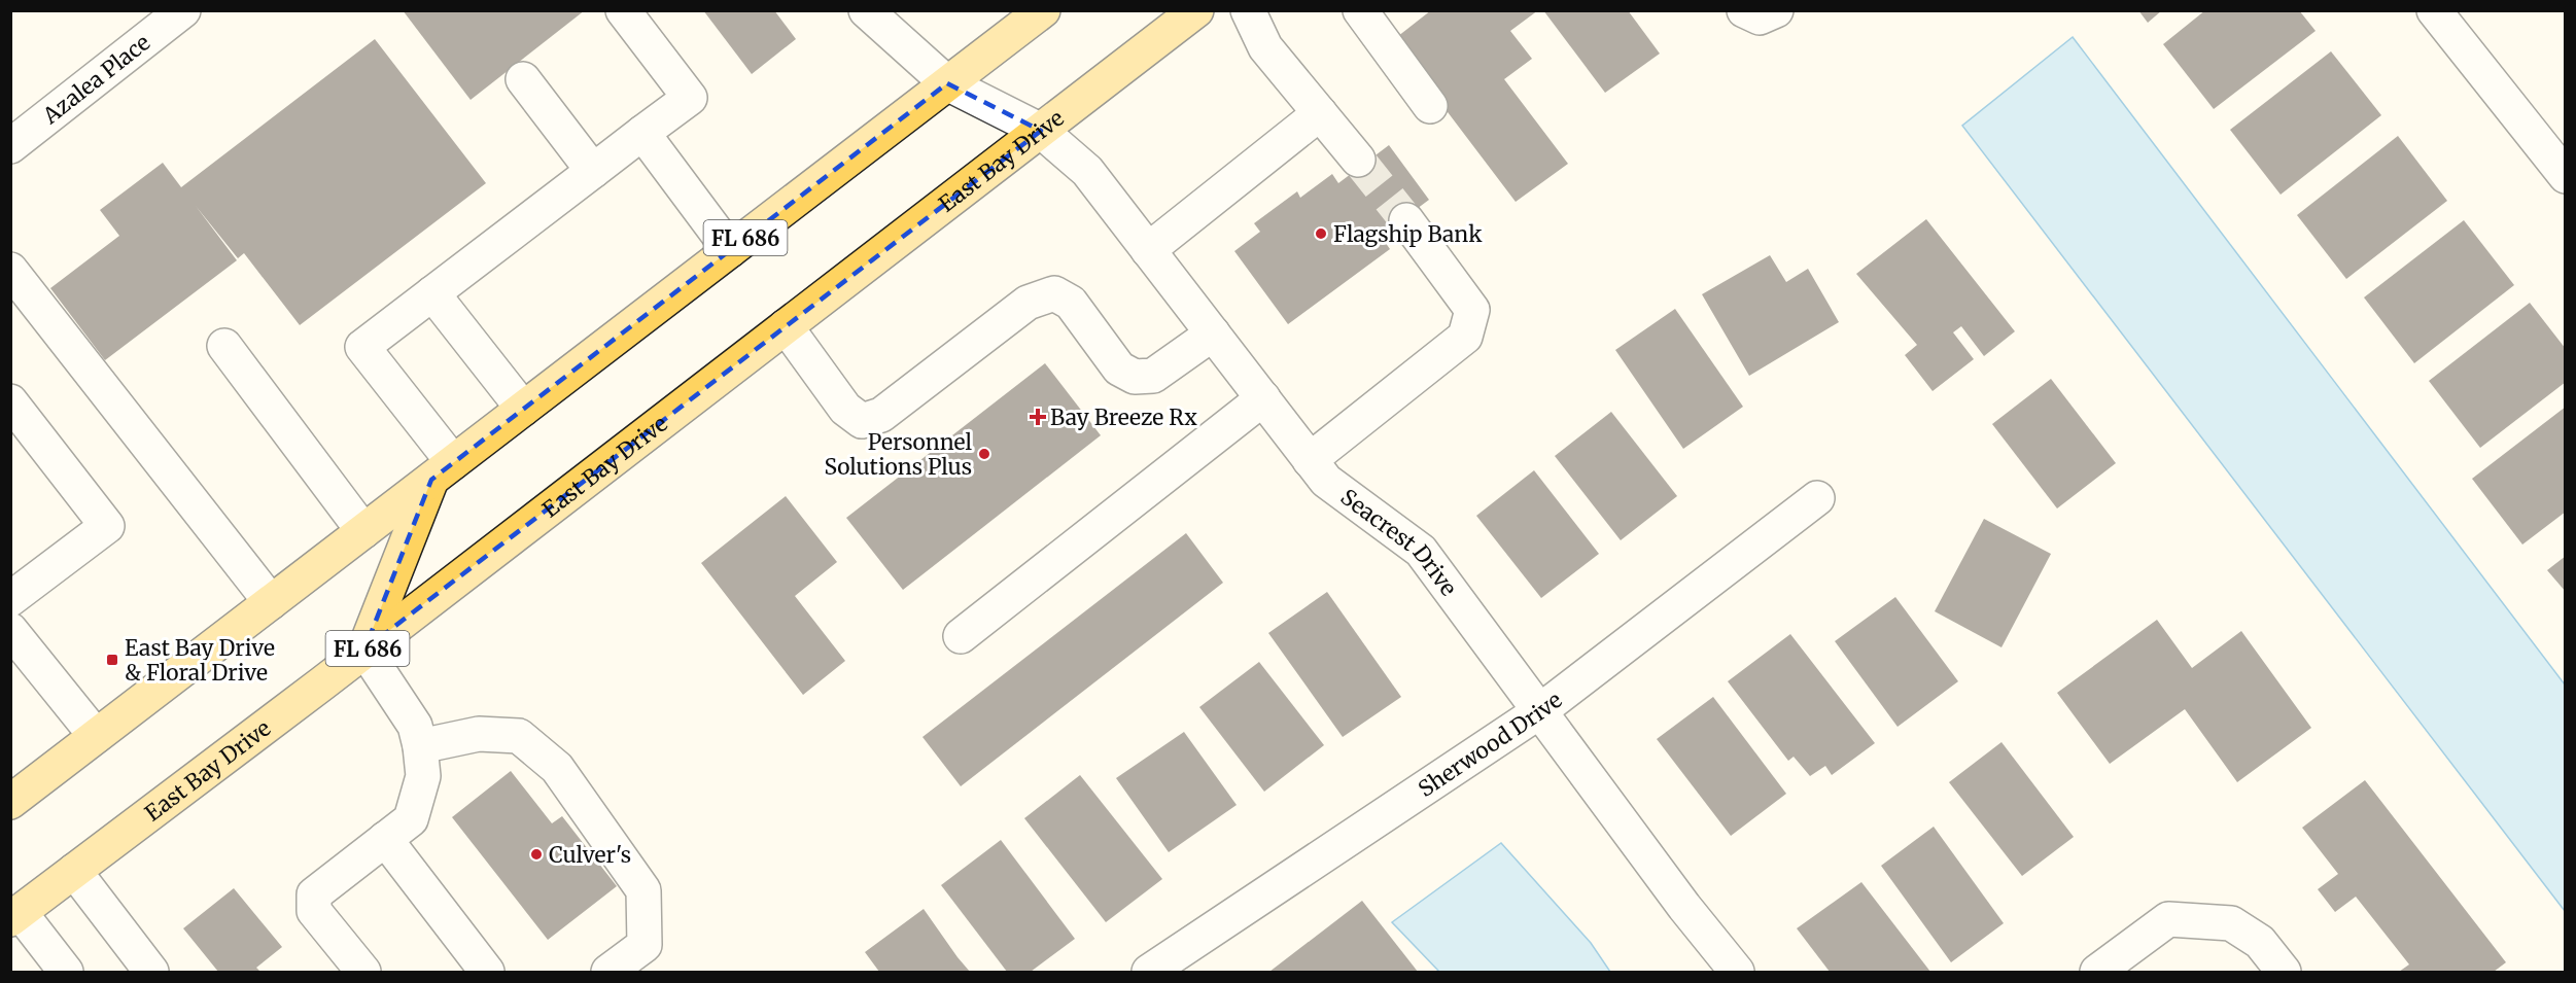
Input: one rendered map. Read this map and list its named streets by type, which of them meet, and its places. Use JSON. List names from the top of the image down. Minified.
{"streets":{"main road":["East Bay Drive","FL 686"],"street":["Azalea Place","Seacrest Drive","Sherwood Drive"]},"crossings":[["East Bay Drive","Seacrest Drive"],["FL 686","Seacrest Drive"],["Seacrest Drive","Sherwood Drive"]],"places":{"other":["Flagship Bank","Personnel Solutions Plus","Culver's"],"health":["Bay Breeze Rx"],"transit":["East Bay Drive & Floral Drive"]}}
